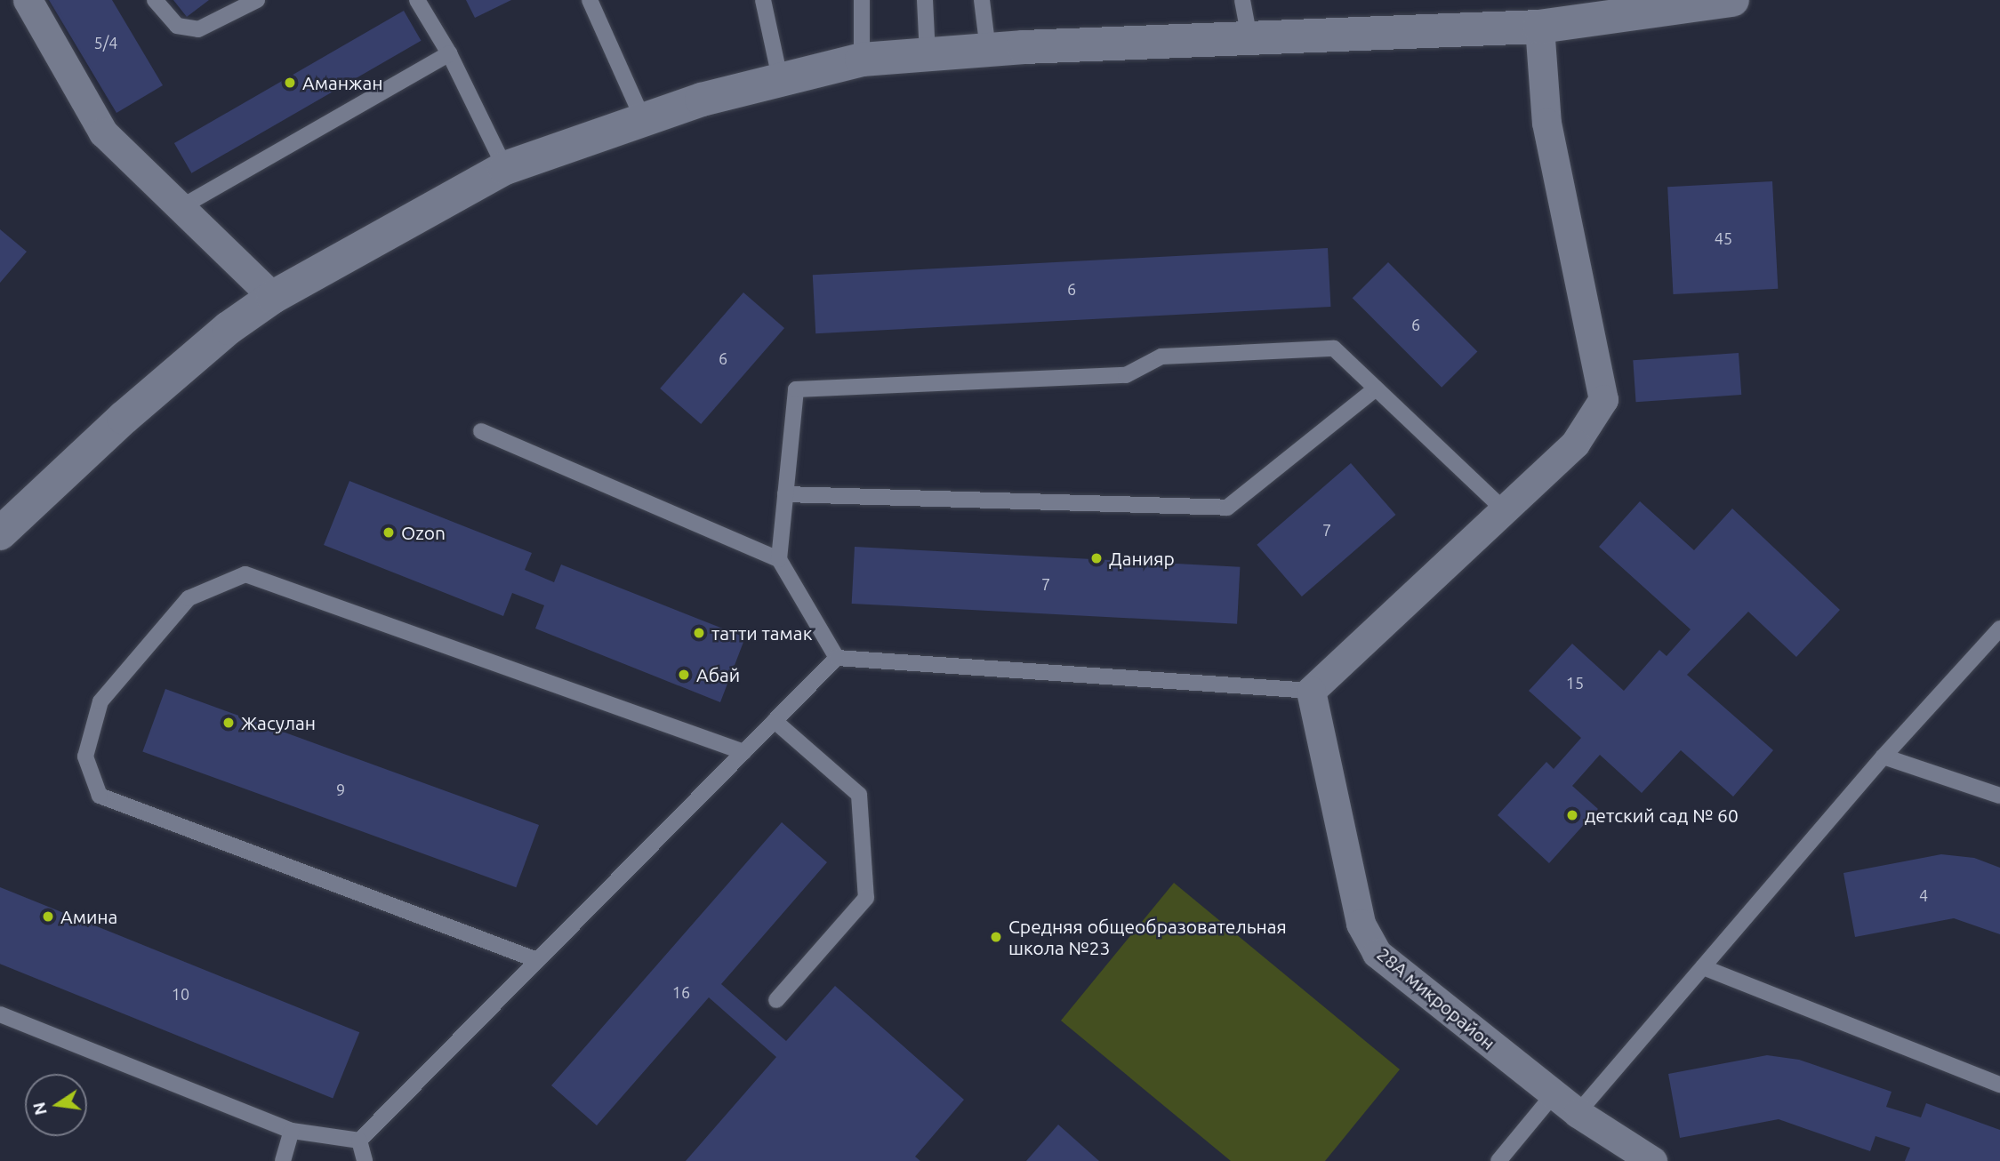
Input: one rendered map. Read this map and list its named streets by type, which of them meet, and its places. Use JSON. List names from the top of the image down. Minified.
{"streets":{"street":["28А микрорайон"]},"places":["Аманжан","Ozon","Данияр","татти тамак","Абай","Жасулан","детский сад № 60","Амина","Средняя общеобразовательная школа №23"],"house_numbers":["5/4","45","6","6","6","7","7","15","9","4","16","10"],"north":"left"}
